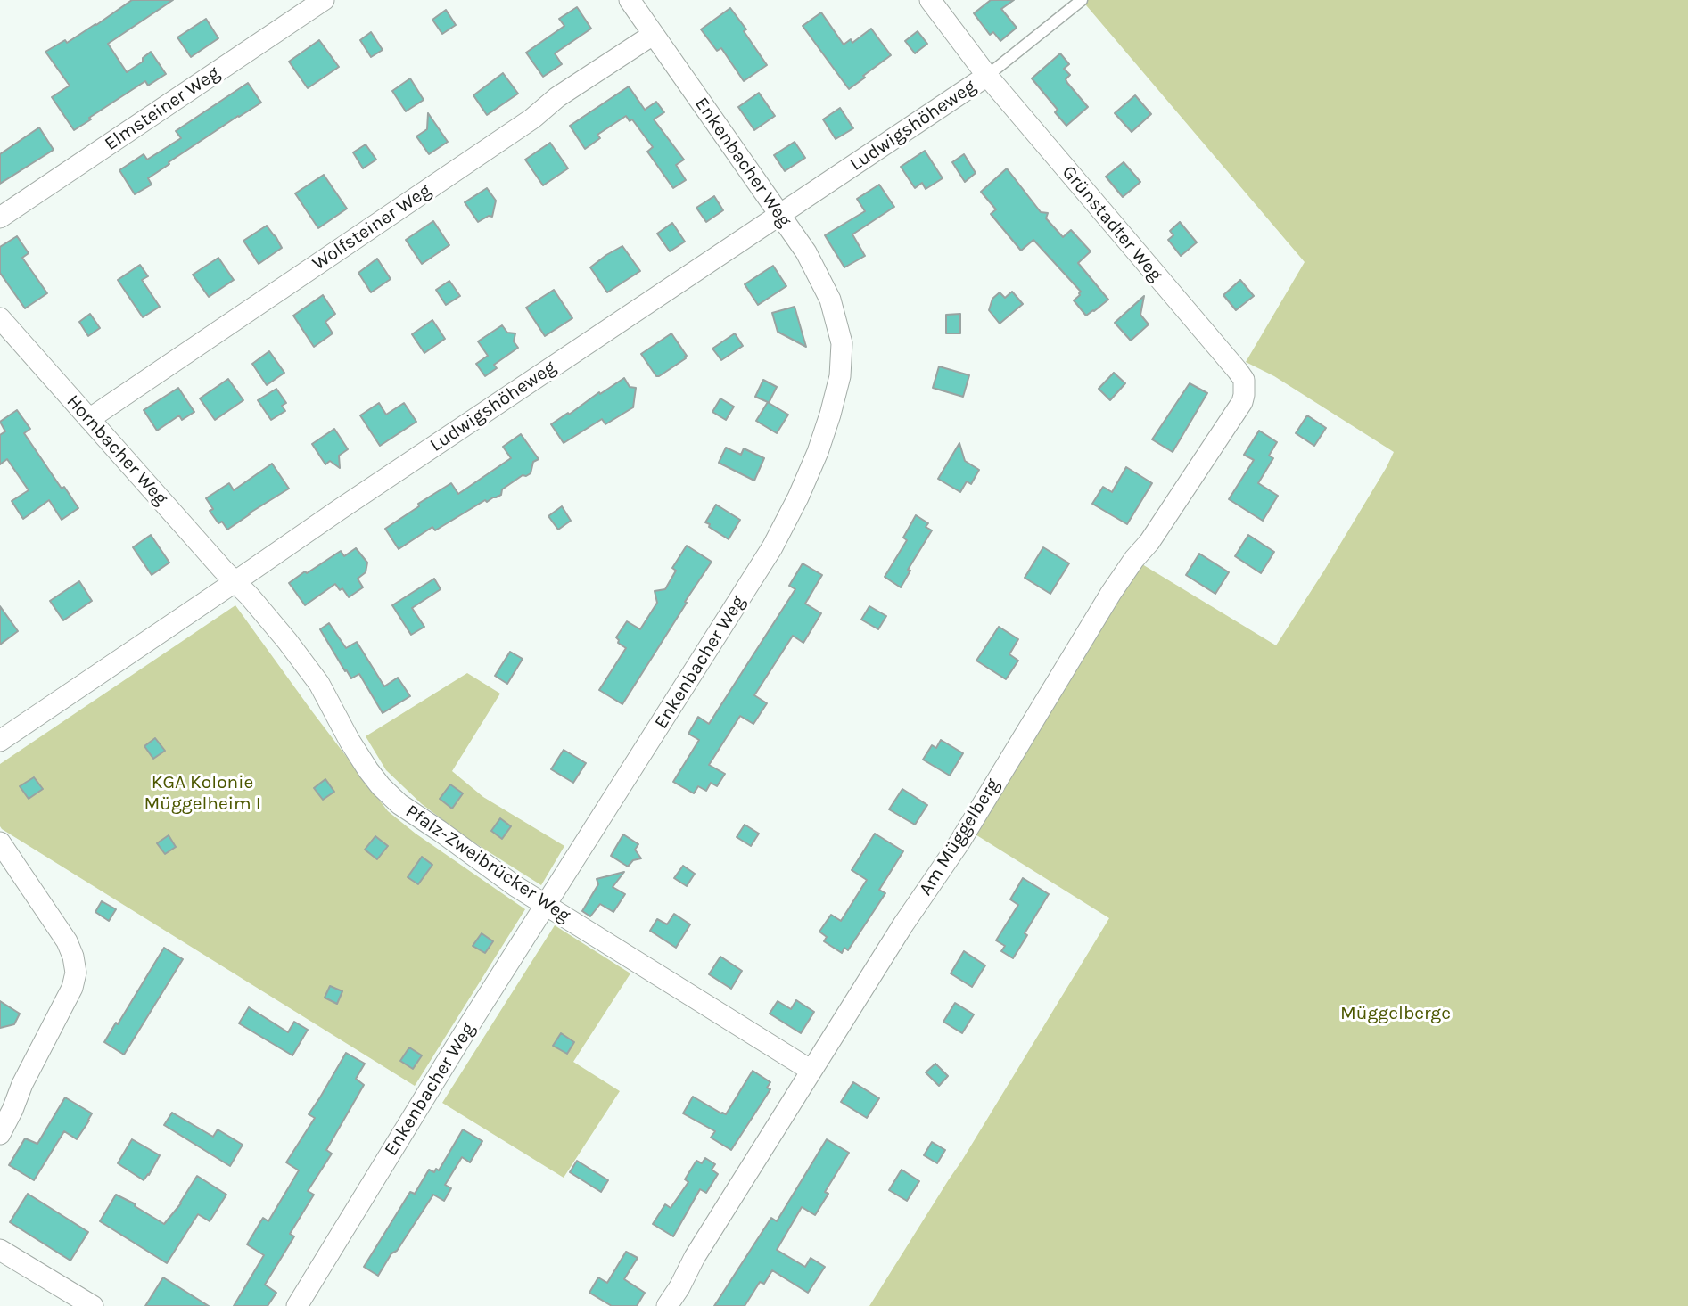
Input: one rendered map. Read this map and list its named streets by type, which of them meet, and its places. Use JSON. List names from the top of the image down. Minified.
{"streets":{"street":["Elmsteiner Weg","Ludwigshöheweg","Enkenbacher Weg","Grünstadter Weg","Wolfsteiner Weg","Hornbacher Weg","Am Müggelberg","Pfalz-Zweibrücker Weg"]},"crossings":[["Ludwigshöheweg","Enkenbacher Weg"],["Ludwigshöheweg","Grünstadter Weg"],["Ludwigshöheweg","Hornbacher Weg"],["Ludwigshöheweg","Pfalz-Zweibrücker Weg"],["Enkenbacher Weg","Wolfsteiner Weg"],["Enkenbacher Weg","Pfalz-Zweibrücker Weg"],["Grünstadter Weg","Am Müggelberg"],["Wolfsteiner Weg","Hornbacher Weg"],["Hornbacher Weg","Pfalz-Zweibrücker Weg"],["Am Müggelberg","Pfalz-Zweibrücker Weg"]],"parks":["KGA Kolonie Müggelheim I","Müggelberge"]}
